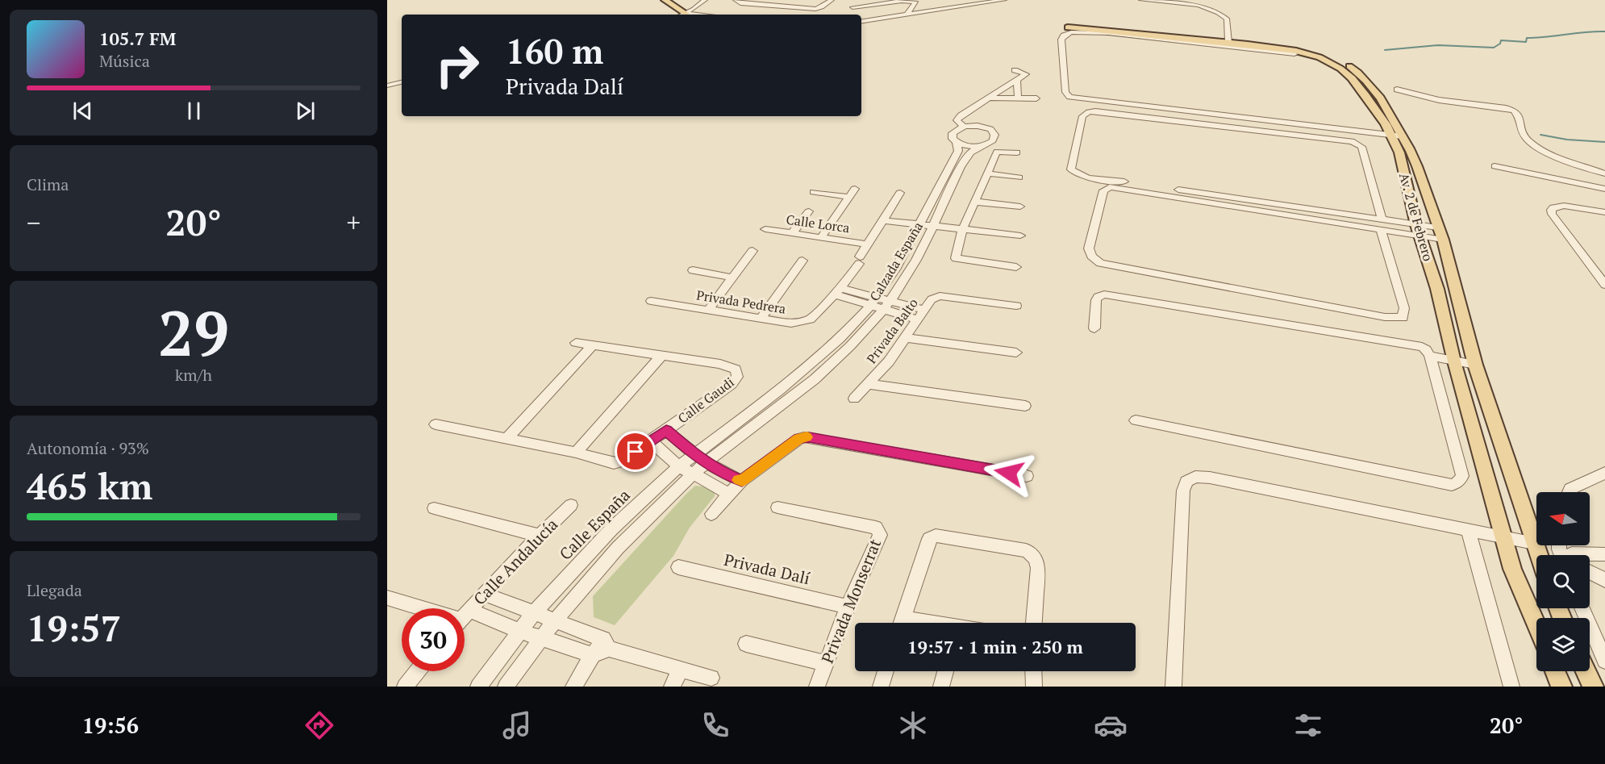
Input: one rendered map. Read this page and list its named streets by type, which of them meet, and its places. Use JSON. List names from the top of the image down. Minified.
{"streets":{"main road":["Av. 2 de Febrero"],"street":["Calle Lorca","Calzada España","Privada Pedrera","Privada Balto","Calle Gaudi","Calle España","Calle Andalucía","Privada Dalí","Privada Monserrat"]},"crossings":[["Calle Lorca","Privada Pedrera"],["Calzada España","Calle España"],["Privada Dalí","Privada Monserrat"]],"north":"left","page":{"turn":["160 m","Privada Dalí"],"song":["105.7 FM","Música"],"tile":["Clima",["29","km/h"],["Autonomía · 93%","465 km"],["Llegada","19:57"]],"heat":["−","20°","+"],"limit":"30","trip":"19:57 · 1 min · 250 m","tabs":["19:56","20°"]}}
